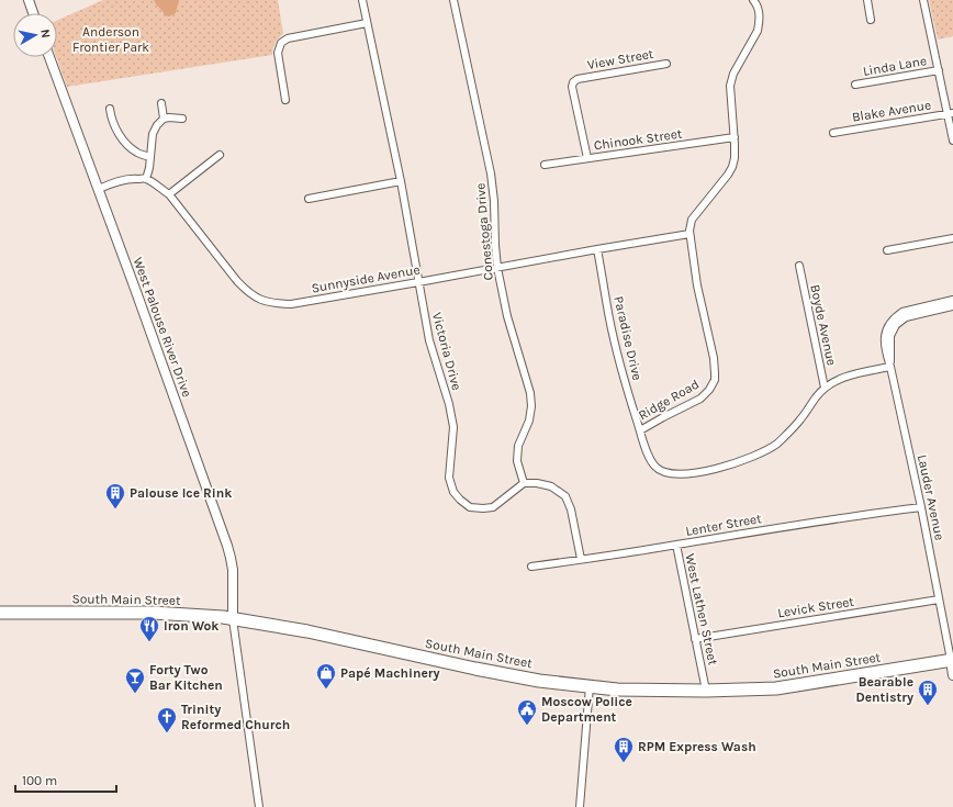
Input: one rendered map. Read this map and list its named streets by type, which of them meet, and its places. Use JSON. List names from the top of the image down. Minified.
{"streets":{"highway":["South Main Street"],"street":["View Street","Linda Lane","Blake Avenue","Chinook Street","Conestoga Drive","Sunnyside Avenue","Boyde Avenue","West Palouse River Drive","Paradise Drive","Victoria Drive","Ridge Road","Lauder Avenue","Lenter Street","Levick Street","West Lathen Street"]},"crossings":[["View Street","Chinook Street"],["Chinook Street","Ridge Road"],["Conestoga Drive","Sunnyside Avenue"],["Conestoga Drive","Victoria Drive"],["Sunnyside Avenue","Paradise Drive"],["Sunnyside Avenue","Victoria Drive"],["Sunnyside Avenue","Ridge Road"],["Boyde Avenue","Ridge Road"],["West Palouse River Drive","South Main Street"],["Paradise Drive","Ridge Road"],["Ridge Road","Lauder Avenue"],["Lauder Avenue","Lenter Street"],["Lauder Avenue","South Main Street"],["Lauder Avenue","Levick Street"],["Lenter Street","West Lathen Street"],["South Main Street","West Lathen Street"],["Levick Street","West Lathen Street"]],"parks":["Anderson Frontier Park"],"places":{"building":["Palouse Ice Rink","Bearable Dentistry","RPM Express Wash"],"restaurant":["Iron Wok"],"shop":["Papé Machinery"],"bar":["Forty Two Bar Kitchen"],"public building":["Moscow Police Department"],"church":["Trinity Reformed Church"]},"scale_bar":"100 m","north":"right"}
